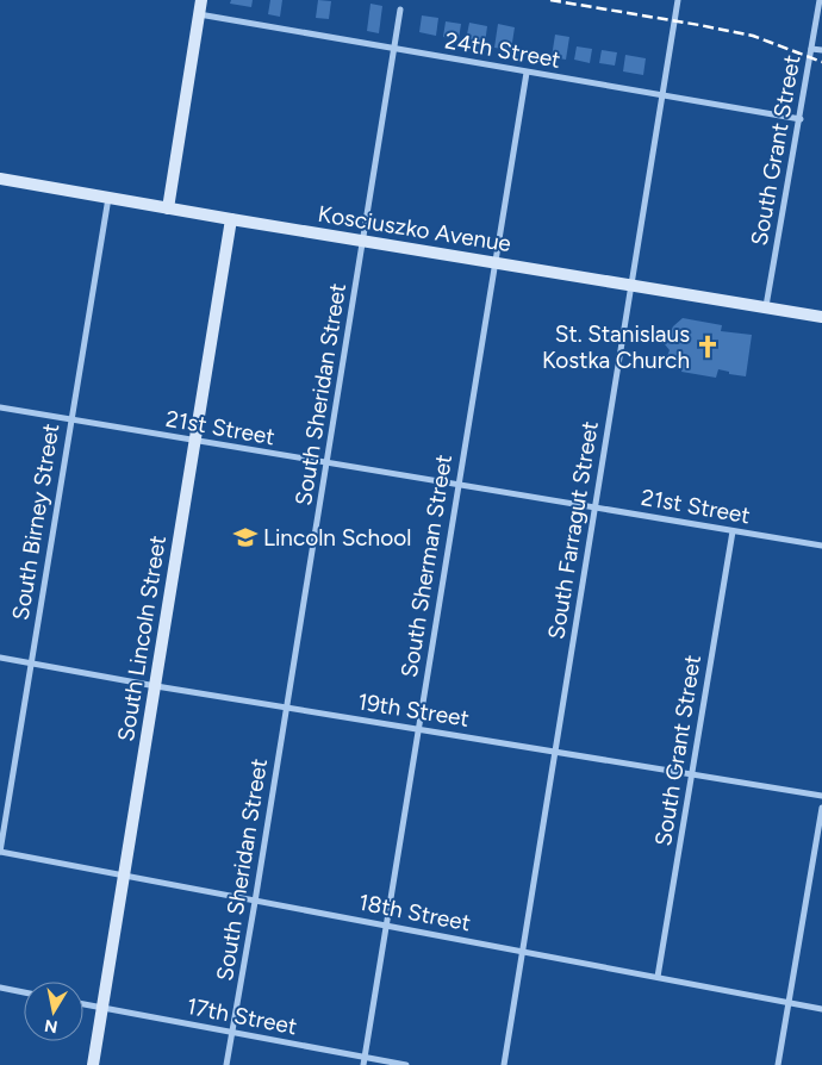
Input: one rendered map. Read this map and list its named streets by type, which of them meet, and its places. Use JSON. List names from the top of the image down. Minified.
{"streets":{"street":["24th Street","South Grant Street","Kosciuszko Avenue","South Sheridan Street","21st Street","South Birney Street","South Farragut Street","South Sherman Street","South Lincoln Street","19th Street","18th Street","17th Street"]},"crossings":[["24th Street","South Grant Street"],["24th Street","South Sheridan Street"],["24th Street","South Farragut Street"],["24th Street","South Sherman Street"],["South Grant Street","Kosciuszko Avenue"],["South Grant Street","21st Street"],["South Grant Street","19th Street"],["South Grant Street","18th Street"],["Kosciuszko Avenue","South Sheridan Street"],["Kosciuszko Avenue","South Birney Street"],["Kosciuszko Avenue","South Farragut Street"],["Kosciuszko Avenue","South Sherman Street"],["Kosciuszko Avenue","South Lincoln Street"],["South Sheridan Street","21st Street"],["South Sheridan Street","19th Street"],["South Sheridan Street","18th Street"],["South Sheridan Street","17th Street"],["21st Street","South Birney Street"],["21st Street","South Farragut Street"],["21st Street","South Sherman Street"],["21st Street","South Lincoln Street"],["South Birney Street","19th Street"],["South Birney Street","18th Street"],["South Farragut Street","19th Street"],["South Farragut Street","18th Street"],["South Sherman Street","19th Street"],["South Sherman Street","18th Street"],["South Sherman Street","17th Street"],["South Lincoln Street","19th Street"],["South Lincoln Street","18th Street"],["South Lincoln Street","17th Street"]],"places":{"church":["St. Stanislaus Kostka Church"],"school or university":["Lincoln School"]},"north":"bottom"}
